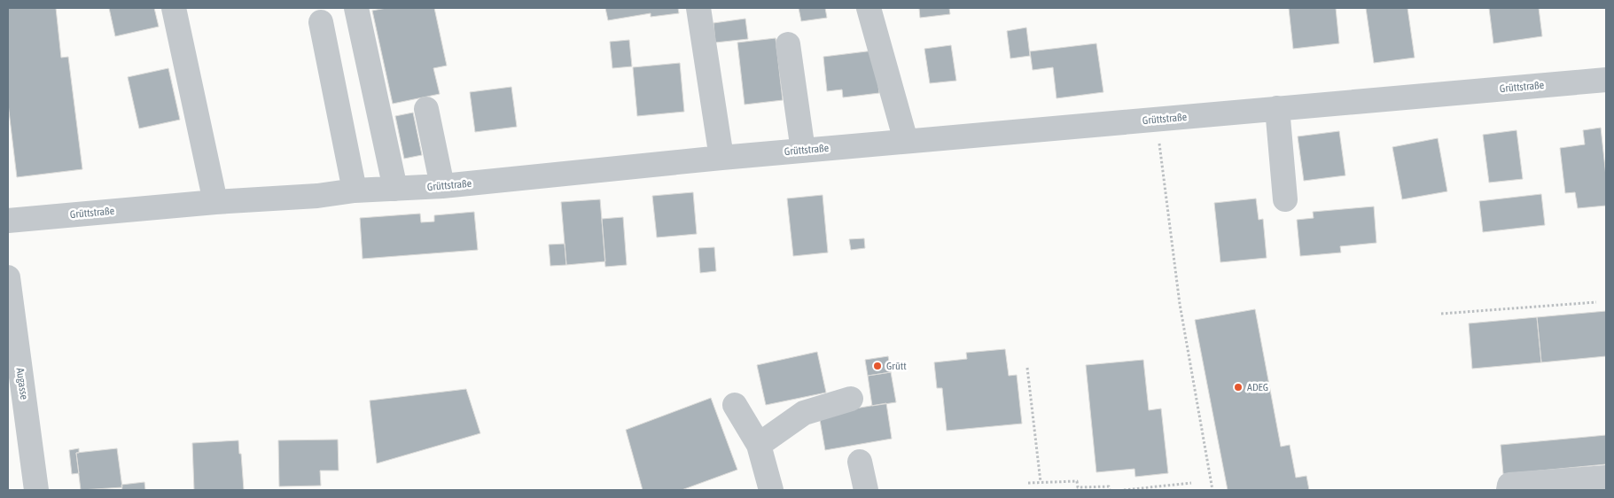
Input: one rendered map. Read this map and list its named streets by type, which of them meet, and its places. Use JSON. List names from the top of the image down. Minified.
{"streets":{"street":["Grüttstraße","Augasse"]},"places":["Grütt","ADEG"]}
